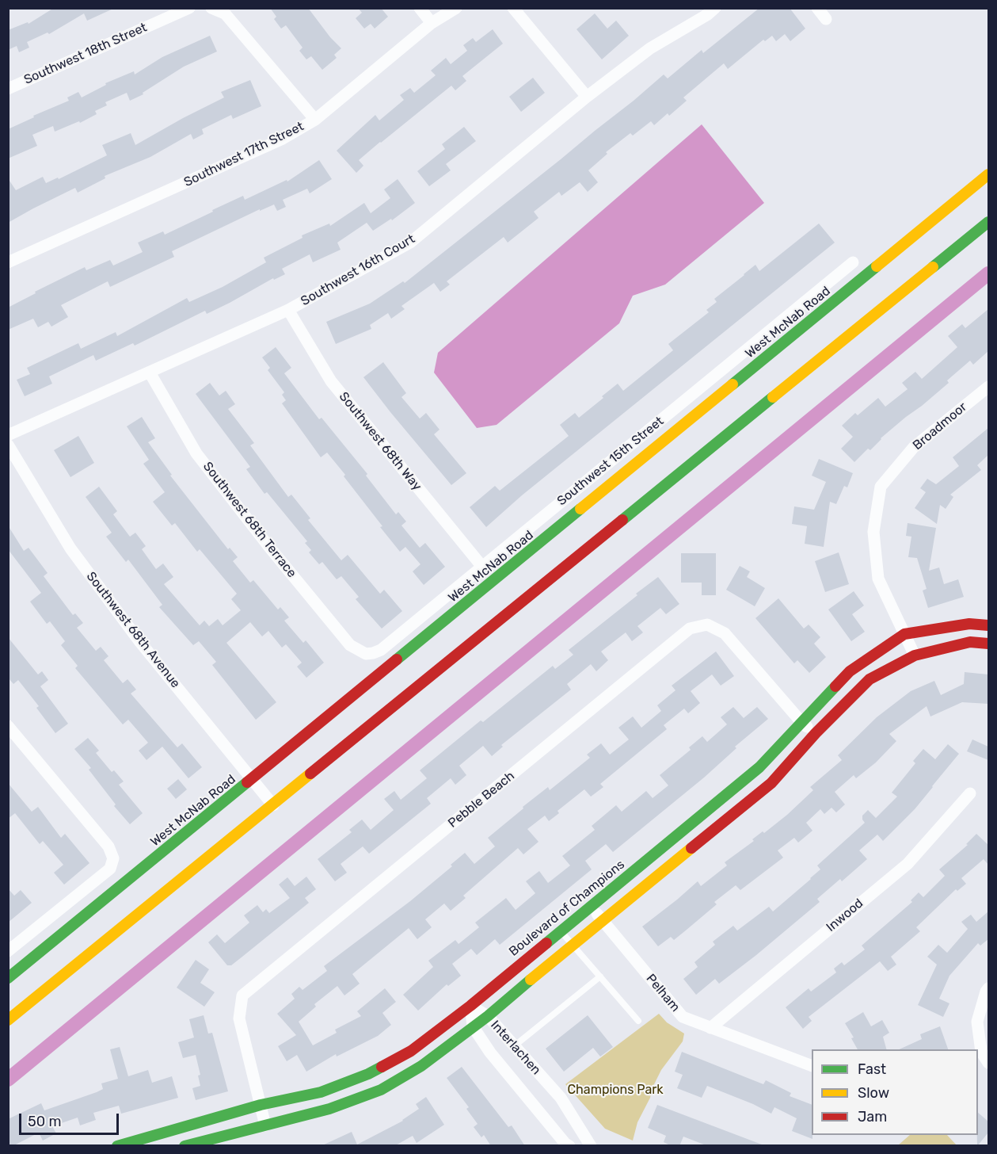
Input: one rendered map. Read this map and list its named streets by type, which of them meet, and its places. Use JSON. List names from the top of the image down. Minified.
{"streets":{"main road":["West McNab Road","Boulevard of Champions"],"street":["Southwest 18th Street","Southwest 17th Street","Southwest 16th Court","Broadmoor","Southwest 68th Way","Southwest 15th Street","Southwest 68th Terrace","Southwest 68th Avenue","Pebble Beach","Inwood","Pelham","Interlachen"]},"crossings":[["Southwest 16th Court","Southwest 68th Way"],["Southwest 16th Court","Southwest 68th Terrace"],["West McNab Road","Southwest 68th Avenue"],["Broadmoor","Boulevard of Champions"],["Southwest 68th Way","Southwest 15th Street"],["Southwest 15th Street","Southwest 68th Terrace"],["Pebble Beach","Boulevard of Champions"],["Boulevard of Champions","Pelham"],["Boulevard of Champions","Interlachen"],["Inwood","Pelham"]],"parks":["Champions Park"],"legend":["Fast","Slow","Jam"],"scale_bar":"50 m"}
